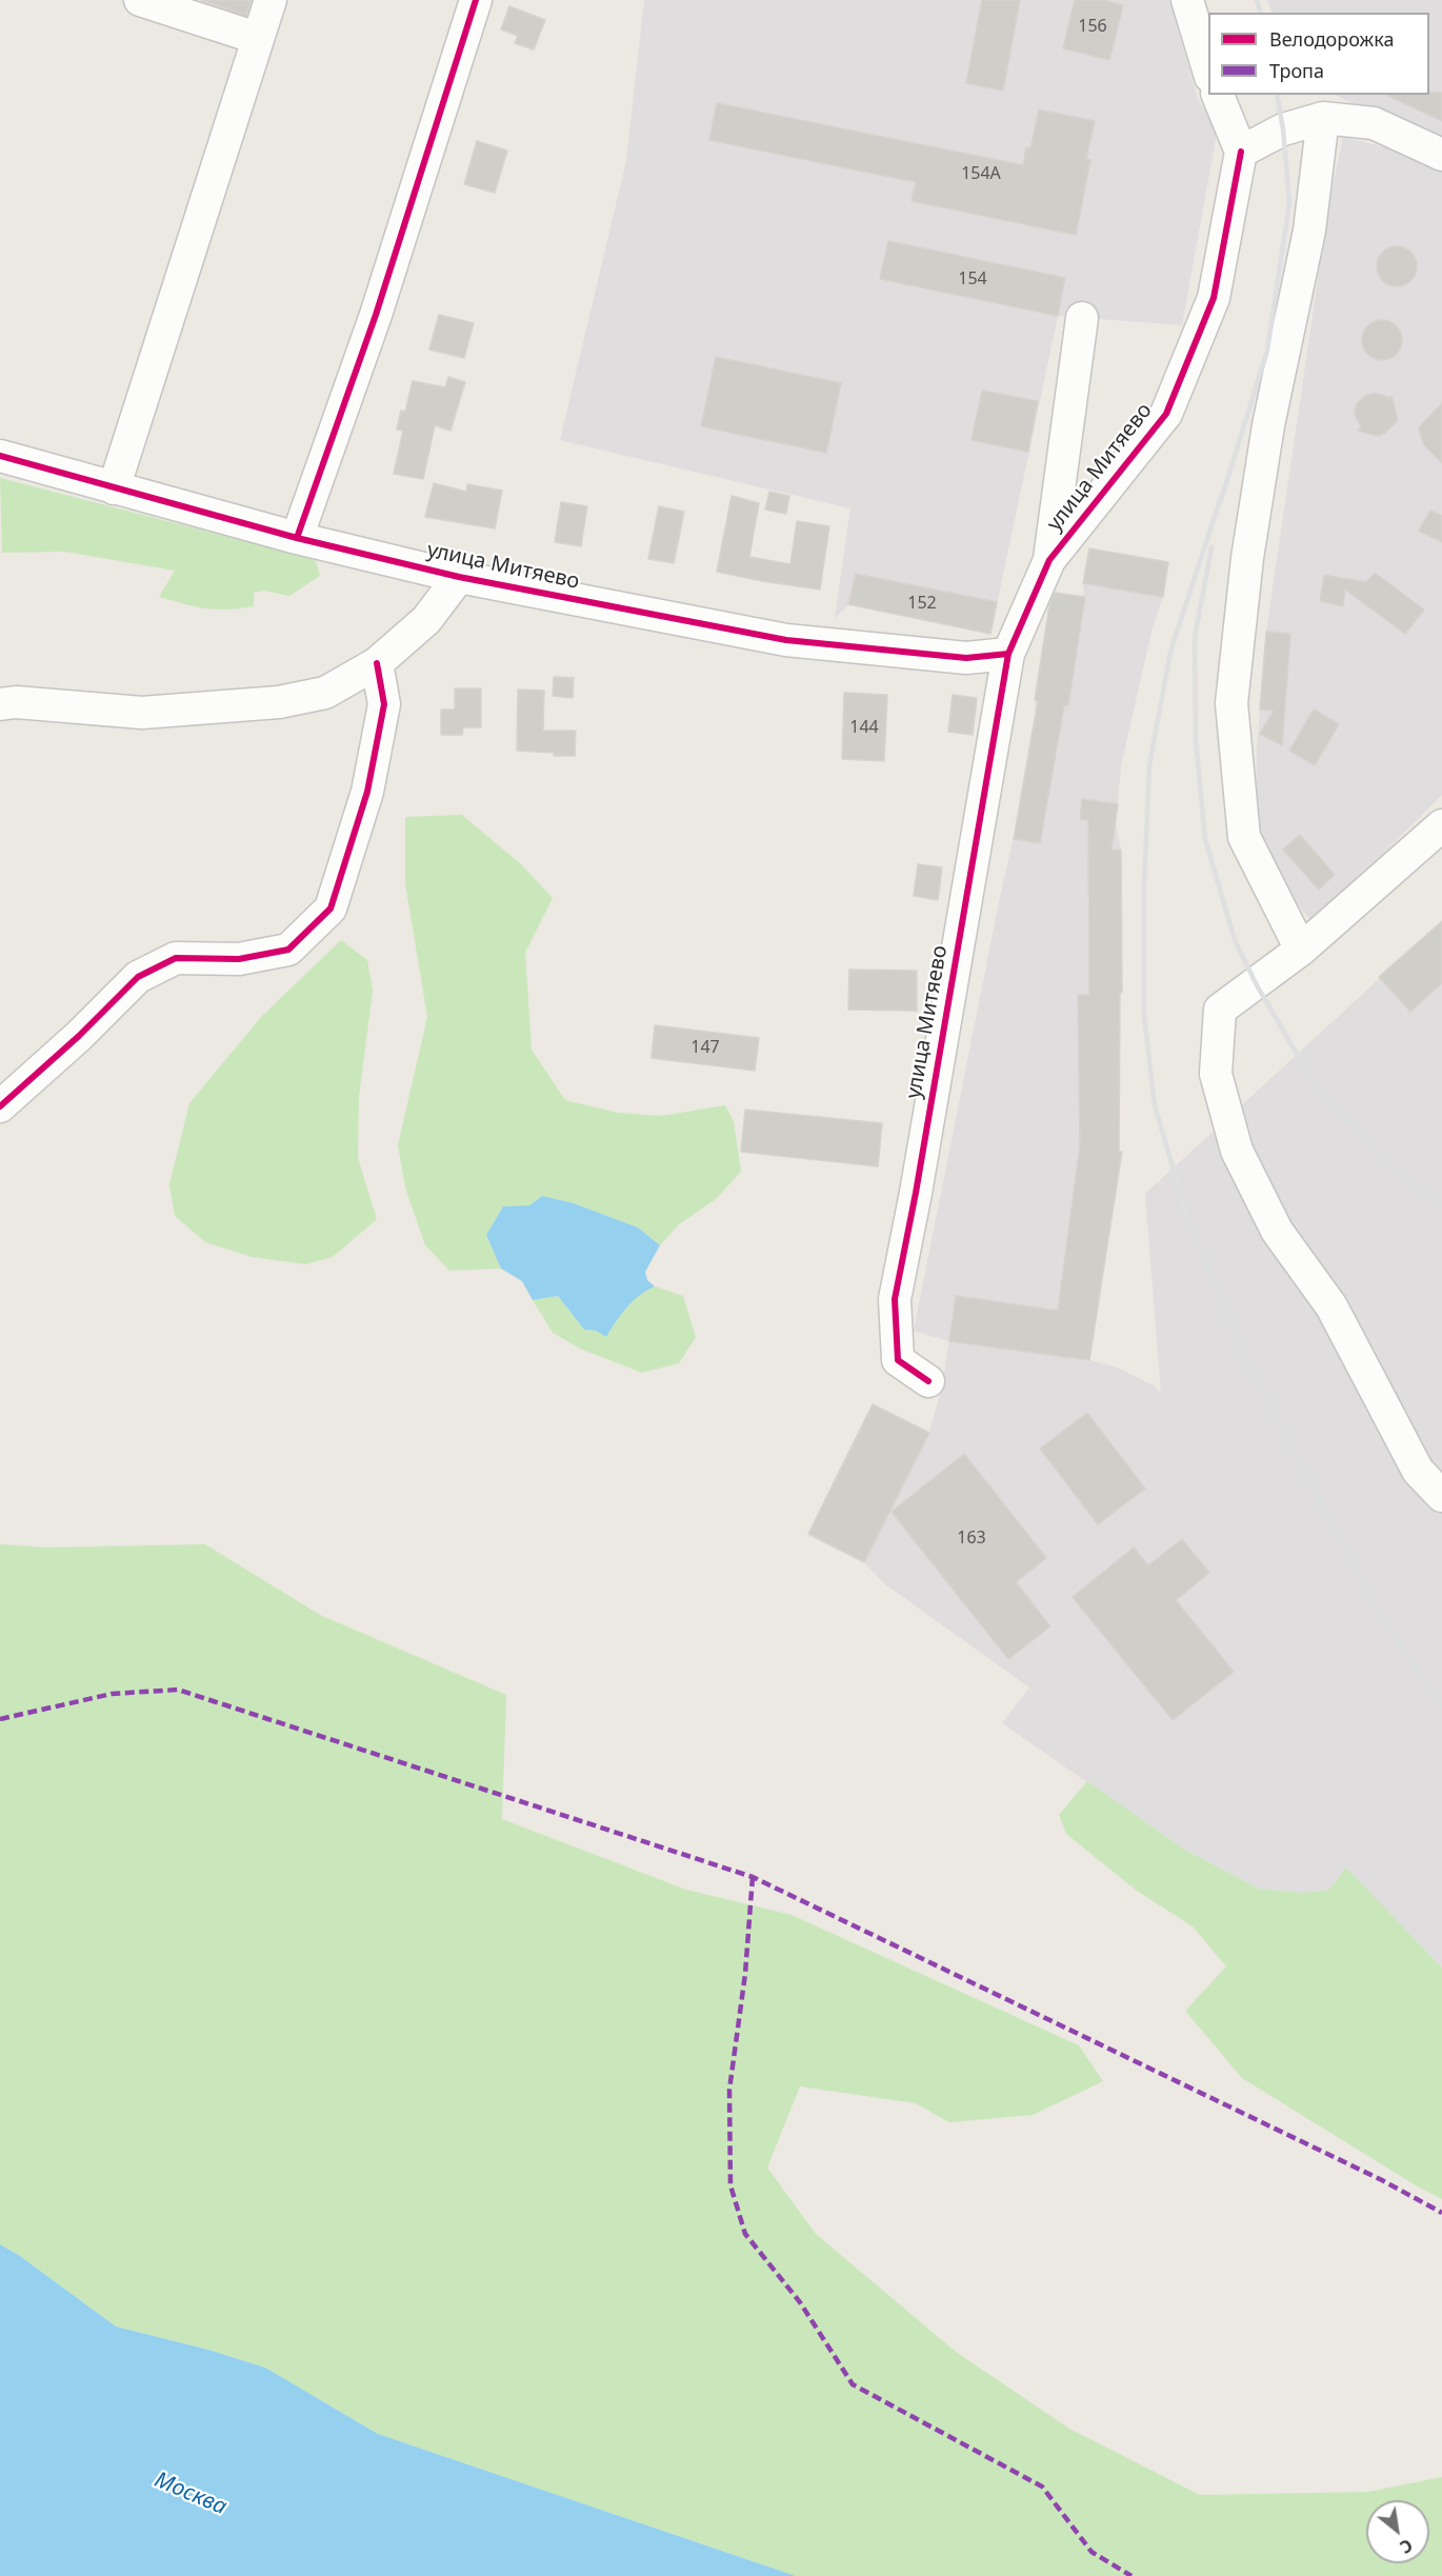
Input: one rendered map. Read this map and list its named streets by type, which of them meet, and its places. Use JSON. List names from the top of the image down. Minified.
{"streets":{"street":["улица Митяево"]},"water":["Москва"],"house_numbers":["156","154А","154","152","144","147","163"],"legend":["Велодорожка","Тропа"],"north":"bottom right"}
